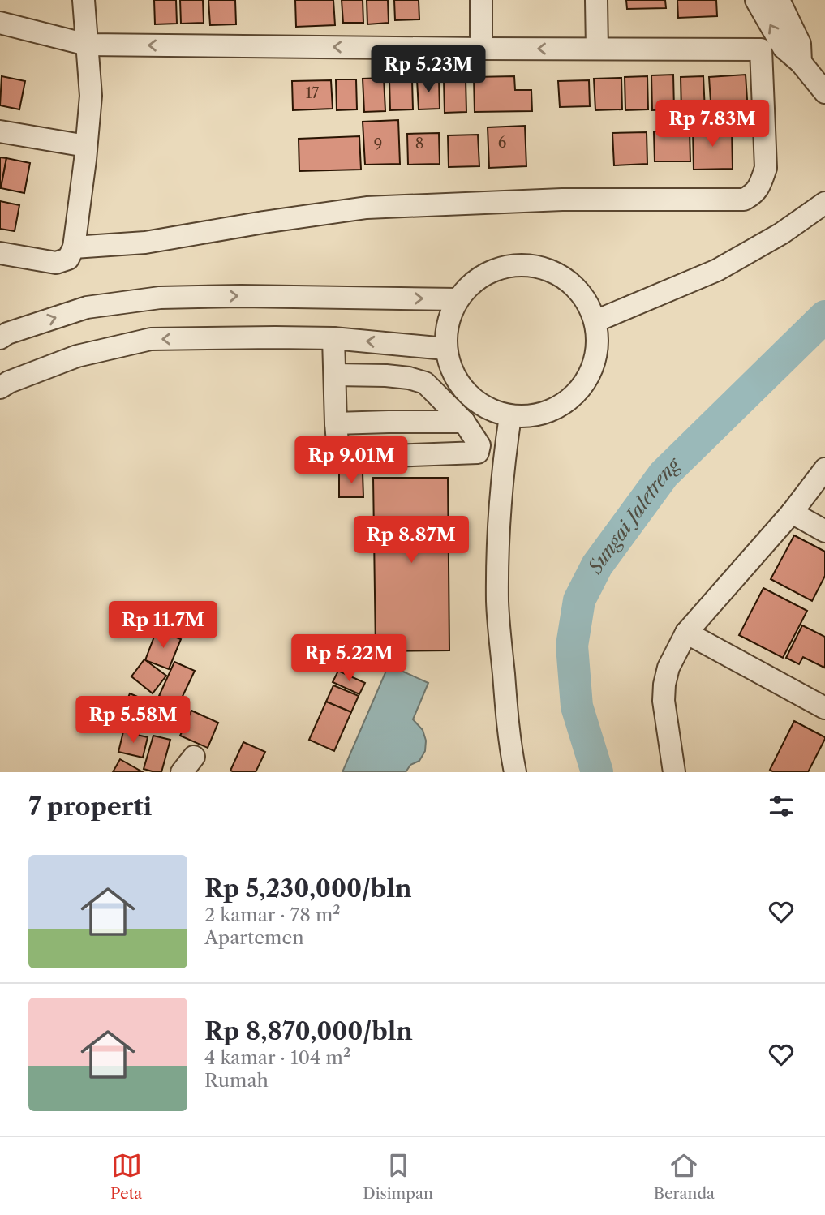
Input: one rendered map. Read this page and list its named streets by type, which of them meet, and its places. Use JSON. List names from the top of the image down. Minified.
{"water":["Sungai Jaletreng"],"house_numbers":["17","6","8","9"],"page":{"price":["Rp 5.23M","Rp 7.83M","Rp 9.01M","Rp 8.87M","Rp 11.7M","Rp 5.22M","Rp 5.58M"],"heading":"7 properti","list":[{"name":"Rp 5,230,000/bln","note":"2 kamar · 78 m² · Apartemen"},{"name":"Rp 8,870,000/bln","note":"4 kamar · 104 m² · Rumah"}],"tabs":["Peta","Disimpan","Beranda"]}}
